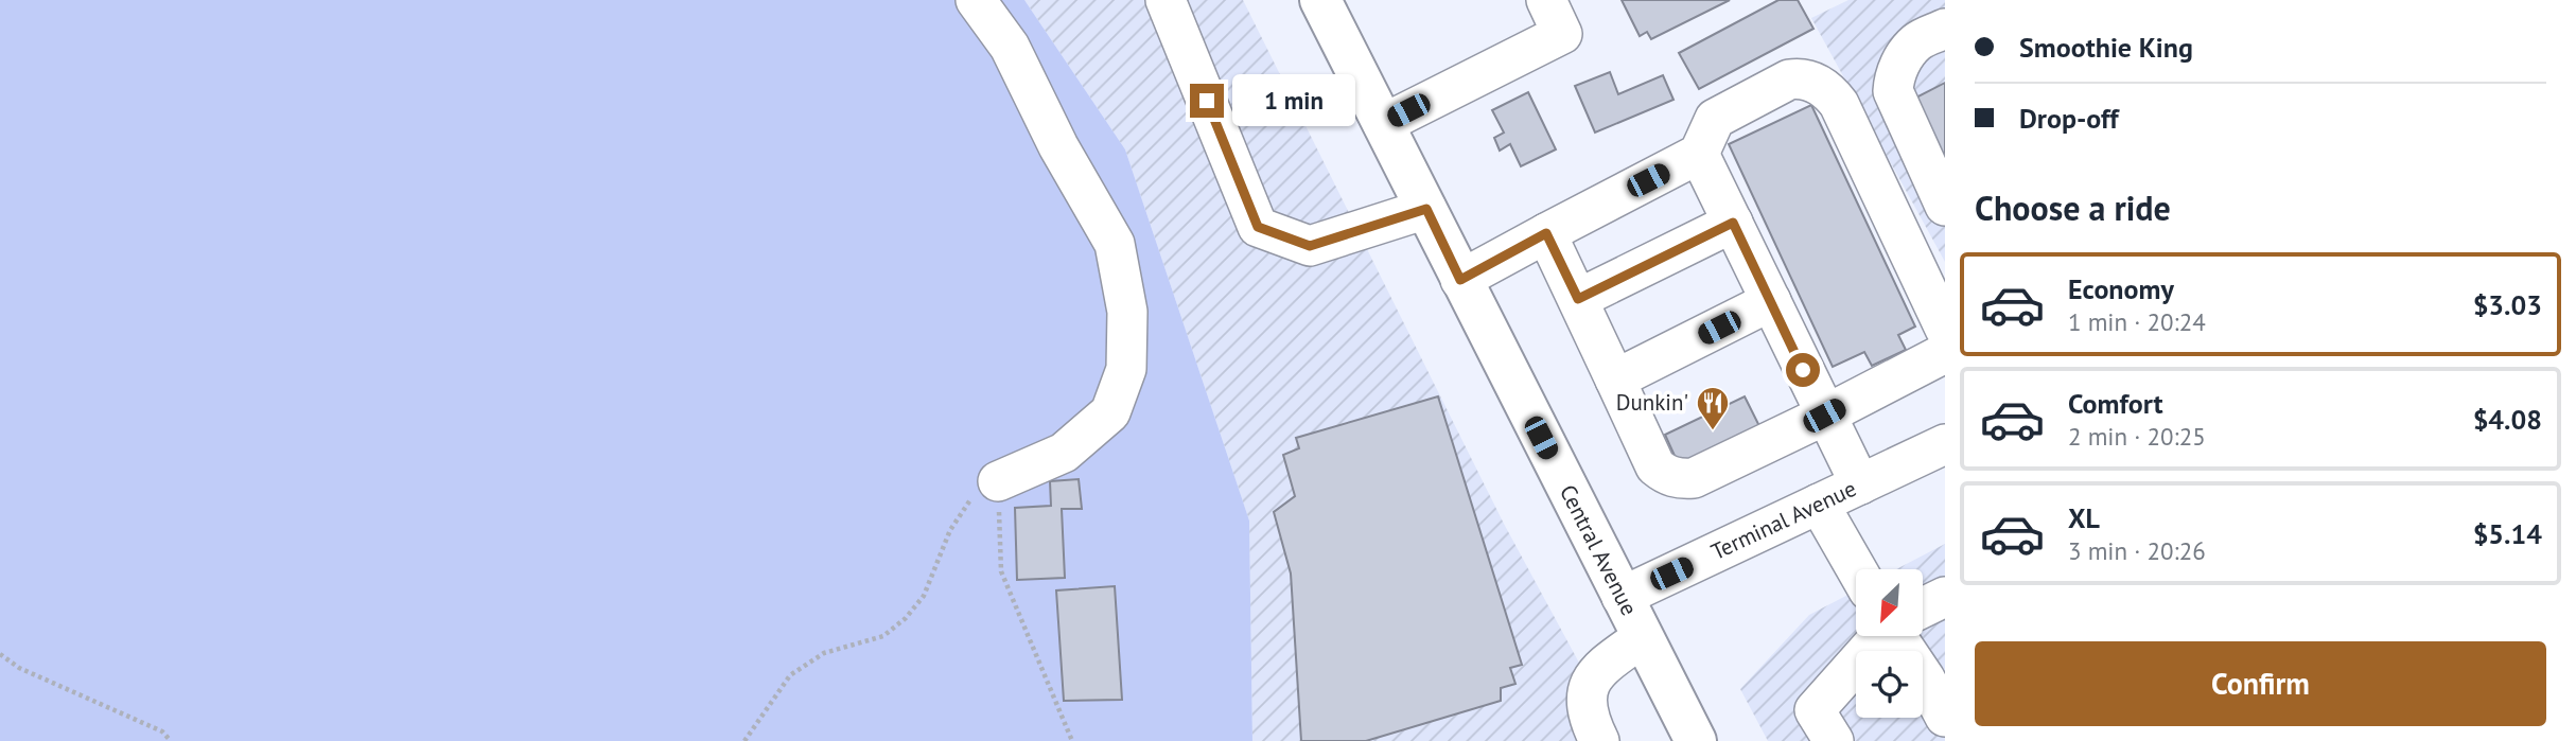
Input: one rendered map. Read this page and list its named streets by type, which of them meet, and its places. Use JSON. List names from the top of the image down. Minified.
{"streets":{"main road":["Central Avenue"],"street":["Terminal Avenue"]},"crossings":[["Terminal Avenue","Central Avenue"]],"places":{"restaurant":["Dunkin'"]},"north":"bottom left","page":{"banner":["Smoothie King","Drop-off"],"bubble":"1 min","heading":"Choose a ride","list":[{"name":"Economy","note":"1 min · 20:24","value":"$3.03"},{"name":"Comfort","note":"2 min · 20:25","value":"$4.08"},{"name":"XL","note":"3 min · 20:26","value":"$5.14"}],"buttons":"Confirm"}}
